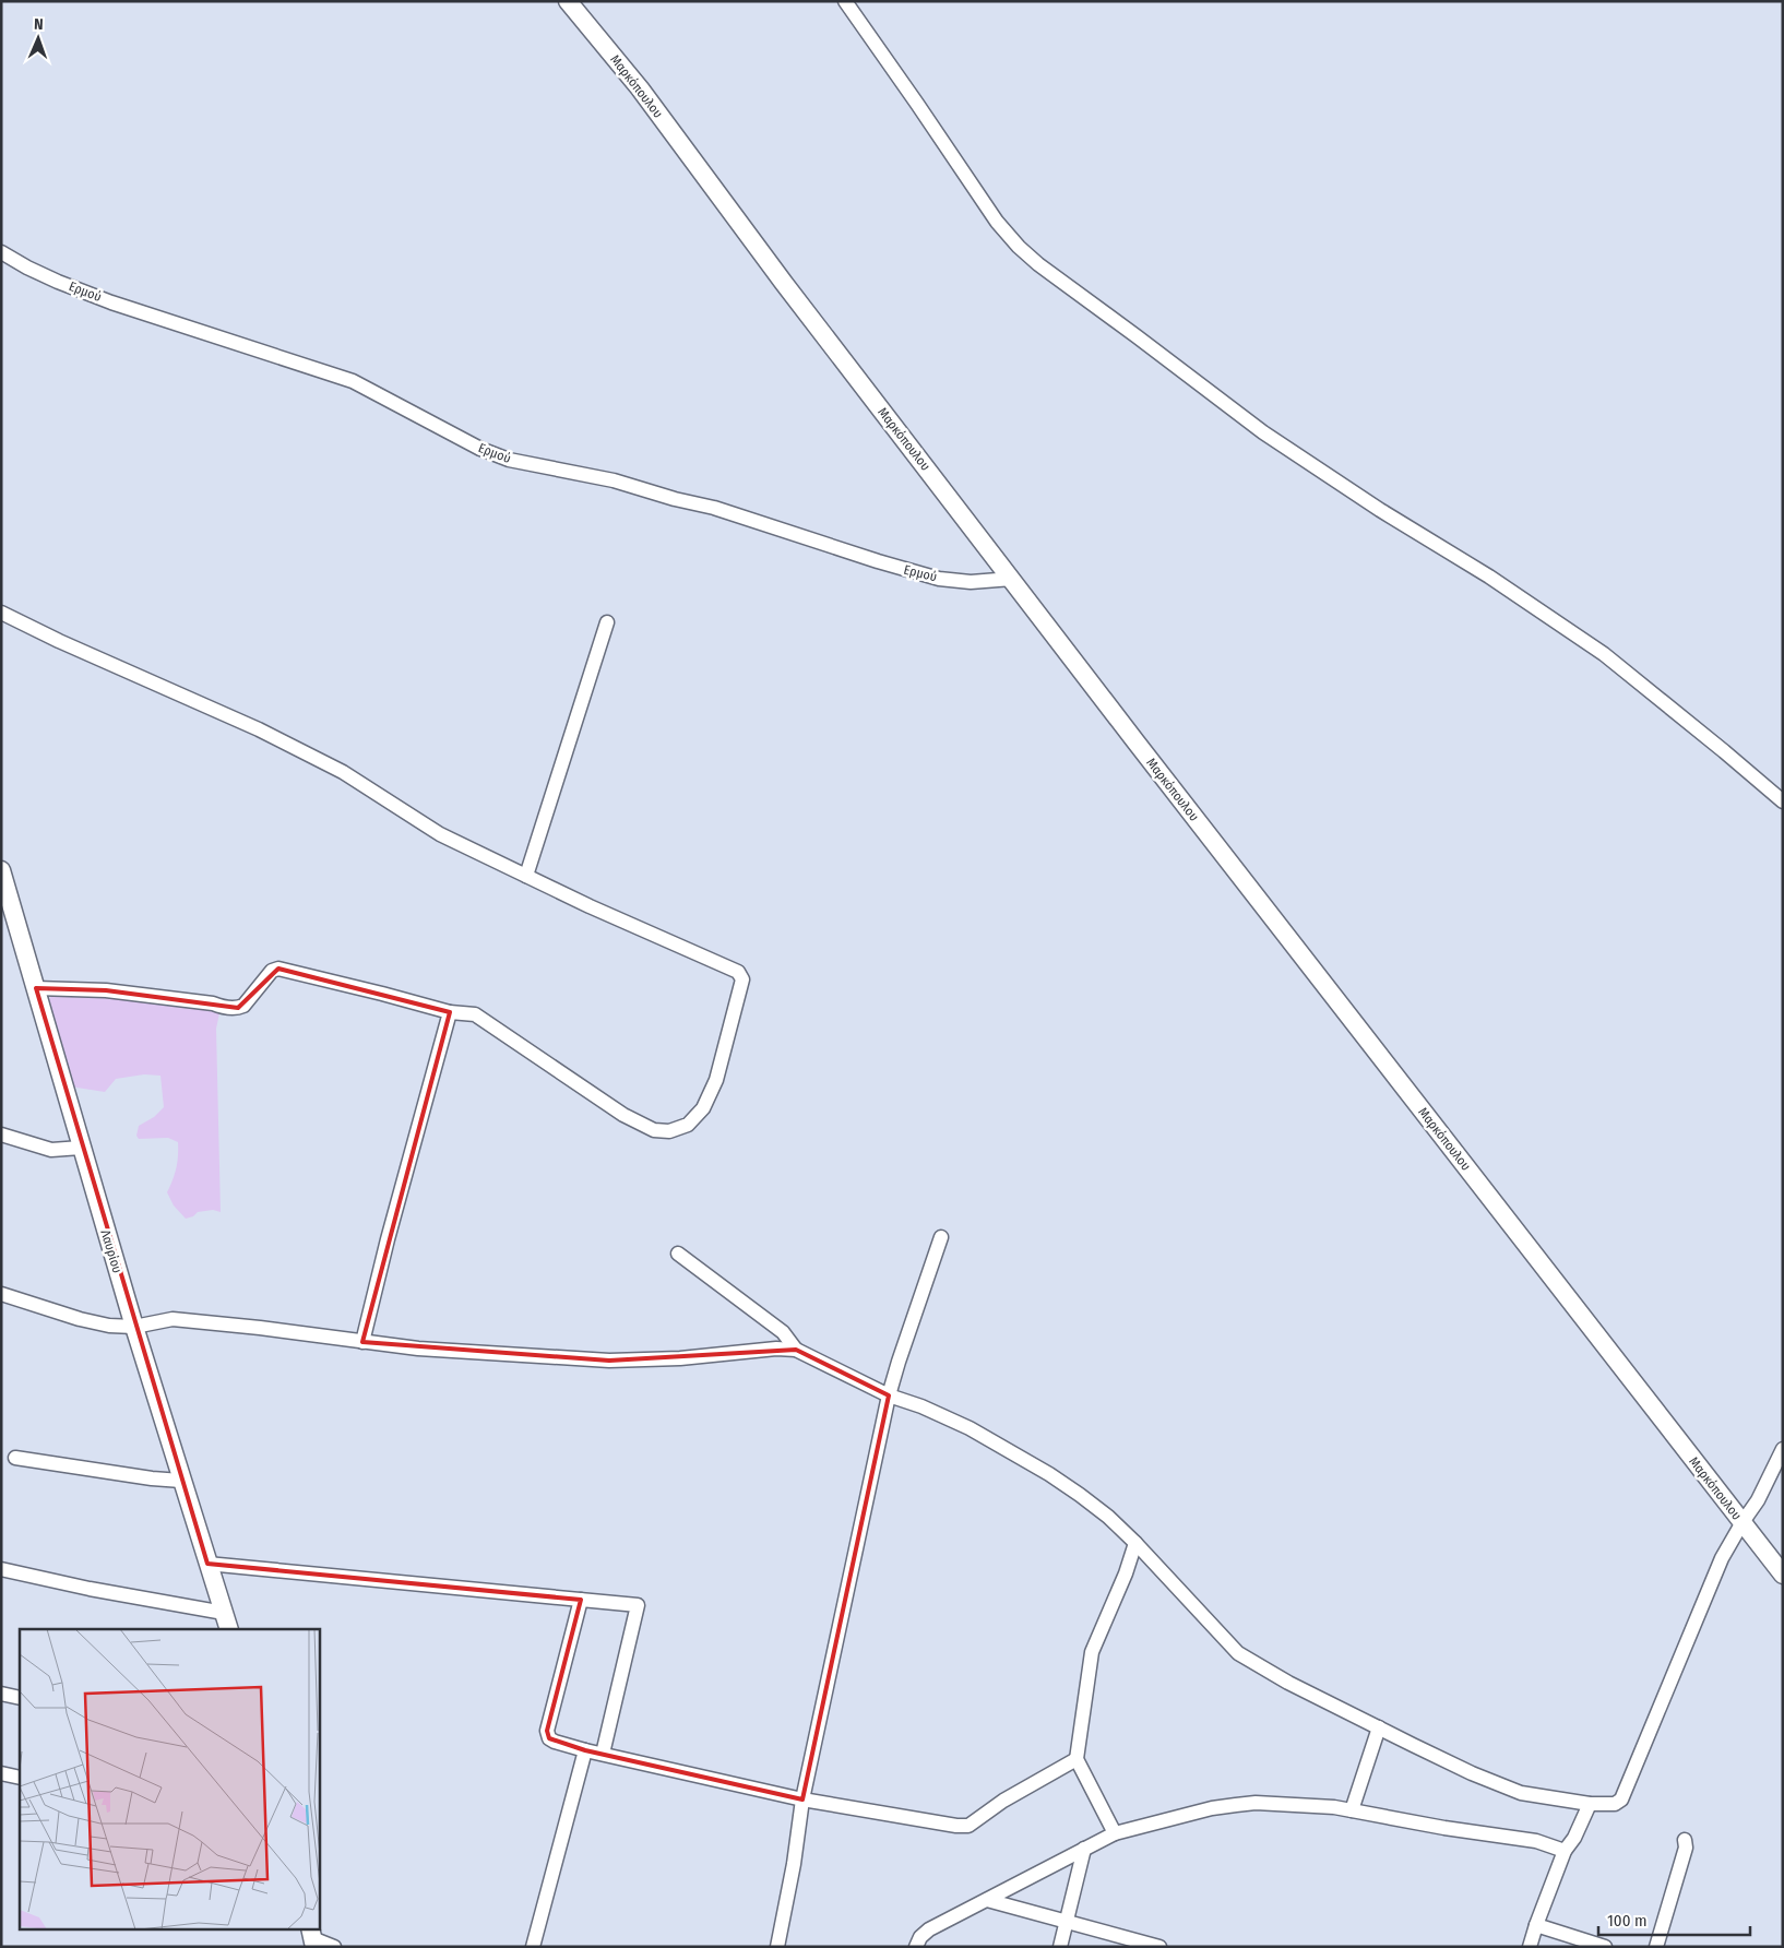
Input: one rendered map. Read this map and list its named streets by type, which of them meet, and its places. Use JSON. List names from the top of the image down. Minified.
{"streets":{"main road":["Μαρκόπουλου","Λαυρίου"],"street":["Ερμού"]},"crossings":[["Μαρκόπουλου","Ερμού"]],"scale_bar":"100 m","north":"top"}
